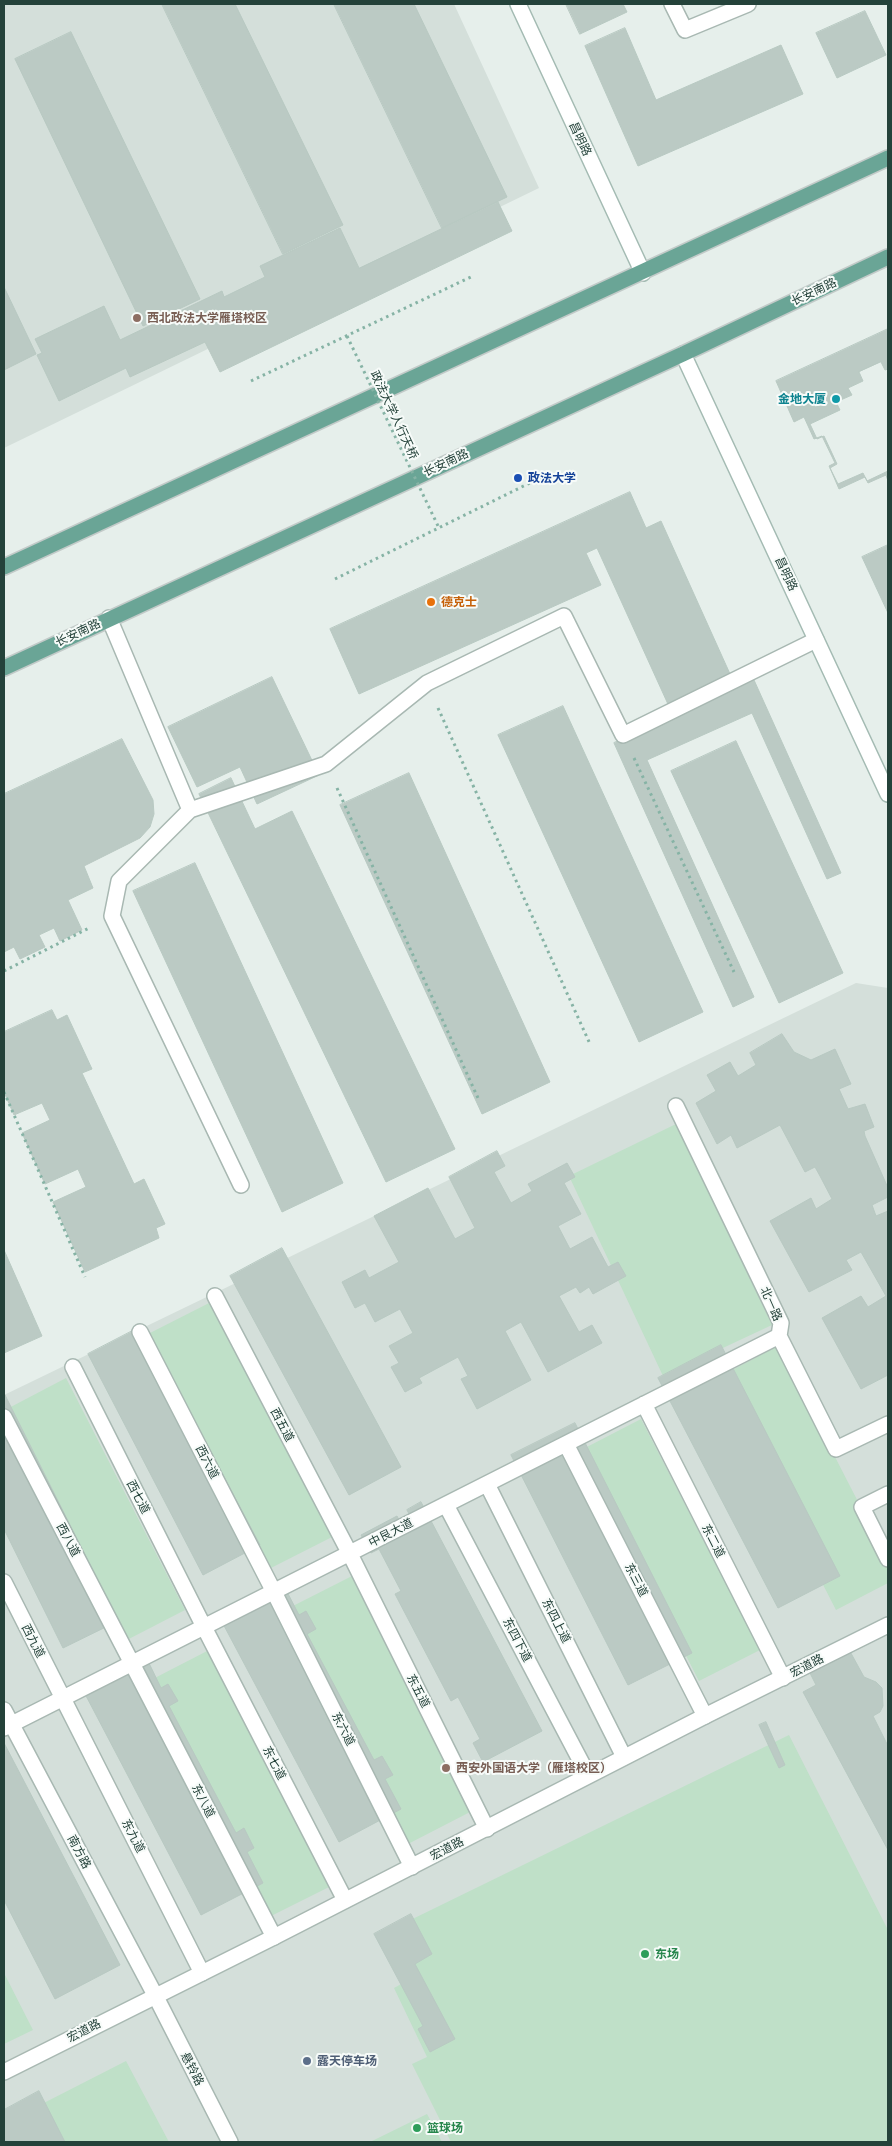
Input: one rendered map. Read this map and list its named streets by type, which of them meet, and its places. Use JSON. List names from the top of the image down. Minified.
{"streets":{"main road":["长安南路"],"street":["昌明路","北一路","西五道","西六道","西七道","中艮大道","西八道","东二道","东三道","东四上道","东四下道","西九道","宏道路","东五道","东六道","东七道","东八道","东九道","南方路","悬铃路"],"path":["政法大学人行天桥"]},"crossings":[["昌明路","长安南路"],["北一路","中艮大道"],["西五道","中艮大道"],["西五道","东五道"],["西六道","中艮大道"],["西六道","东六道"],["西七道","中艮大道"],["西七道","东七道"],["中艮大道","西八道"],["中艮大道","东二道"],["中艮大道","东三道"],["中艮大道","东四上道"],["中艮大道","东四下道"],["中艮大道","西九道"],["中艮大道","东五道"],["中艮大道","东六道"],["中艮大道","东七道"],["中艮大道","东八道"],["中艮大道","东九道"],["中艮大道","南方路"],["西八道","东八道"],["东二道","宏道路"],["东三道","宏道路"],["东四上道","宏道路"],["东四下道","宏道路"],["西九道","东九道"],["宏道路","东五道"],["宏道路","东六道"],["宏道路","东七道"],["宏道路","东八道"],["宏道路","东九道"],["宏道路","南方路"],["宏道路","悬铃路"],["南方路","悬铃路"]],"places":["西北政法大学雁塔校区","金地大厦","政法大学","德克士","西安外国语大学（雁塔校区）","东场","露天停车场","篮球场"]}
